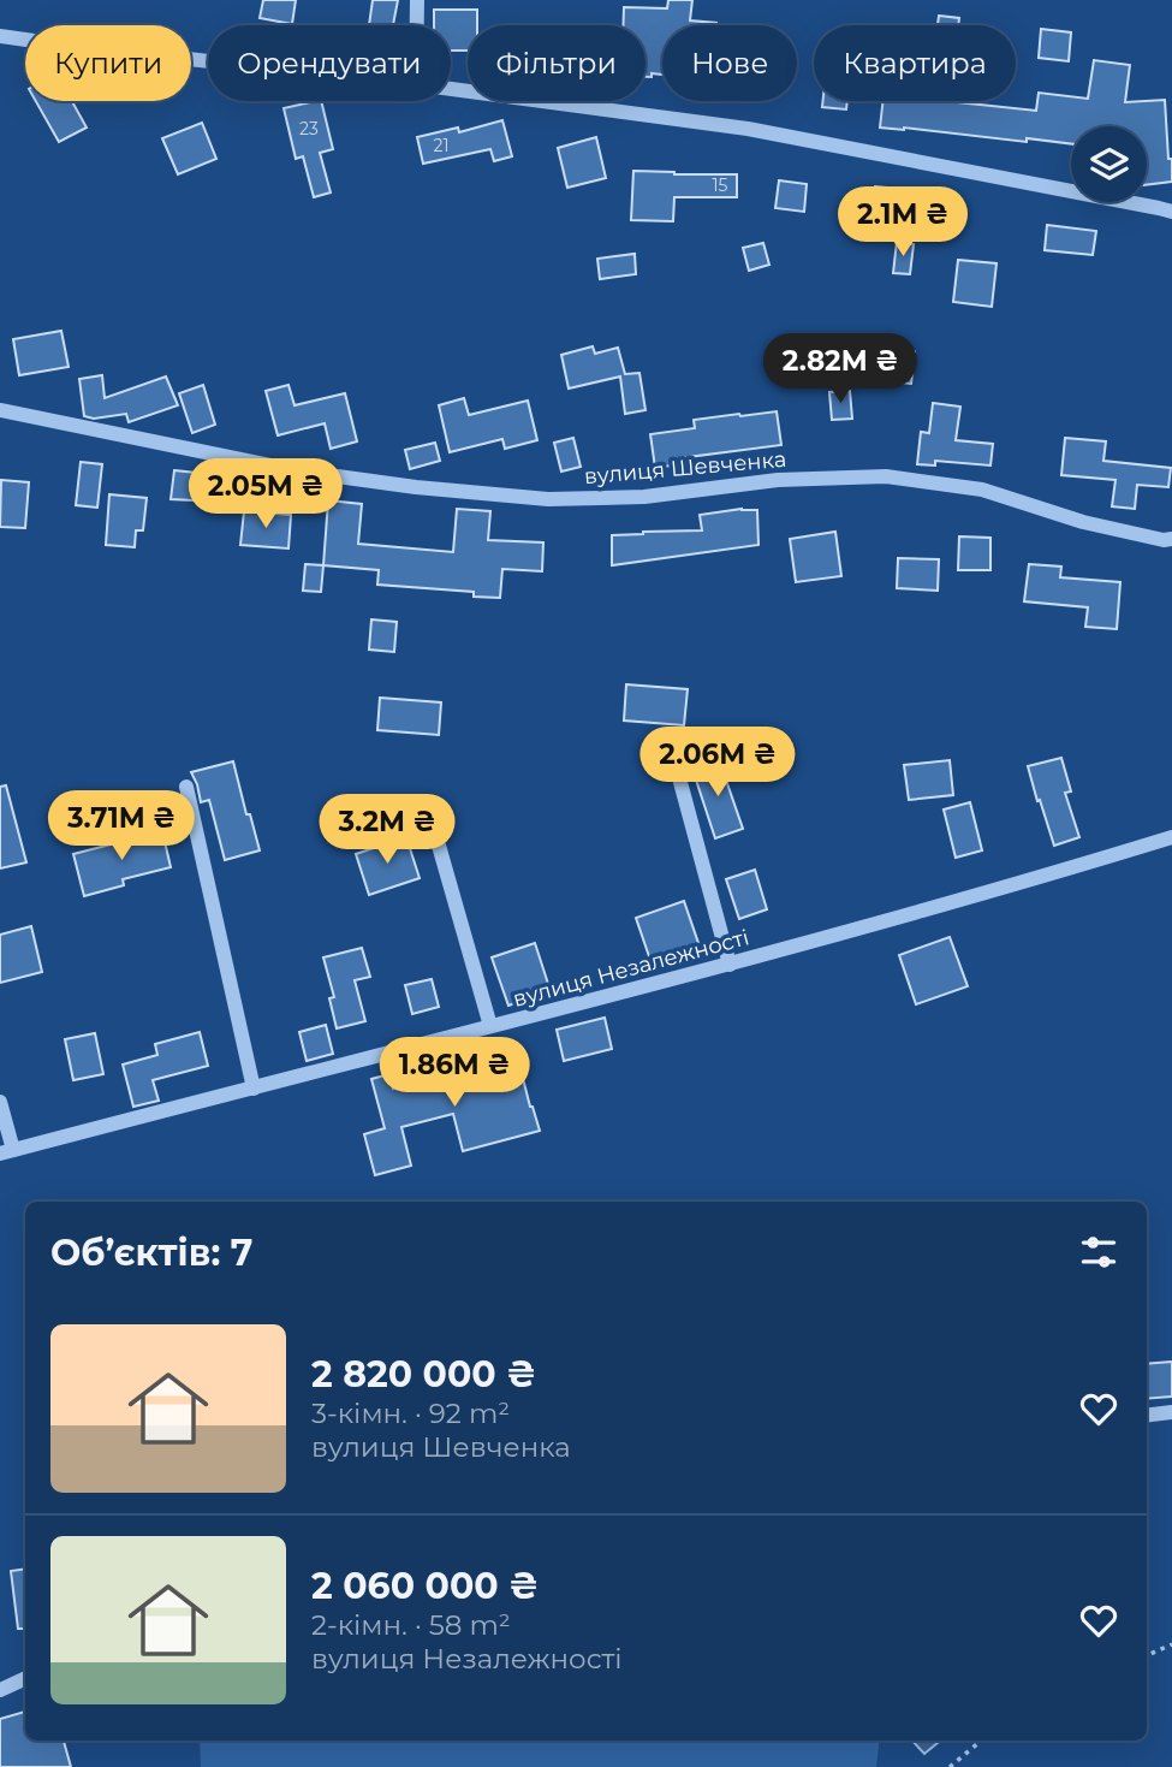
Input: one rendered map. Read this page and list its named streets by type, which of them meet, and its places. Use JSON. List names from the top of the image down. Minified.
{"streets":{"street":["вулиця Шевченка","вулиця Незалежності"]},"house_numbers":["23","21","15"],"page":{"chip":["Купити","Орендувати","Фільтри","Нове","Квартира"],"price":["2.1M ₴","2.82M ₴","2.05M ₴","2.06M ₴","3.71M ₴","3.2M ₴","1.86M ₴"],"heading":"Об’єктів: 7","list":[{"name":"2 820 000 ₴","note":"3-кімн. · 92 m² · вулиця Шевченка"},{"name":"2 060 000 ₴","note":"2-кімн. · 58 m² · вулиця Незалежності"}]}}
